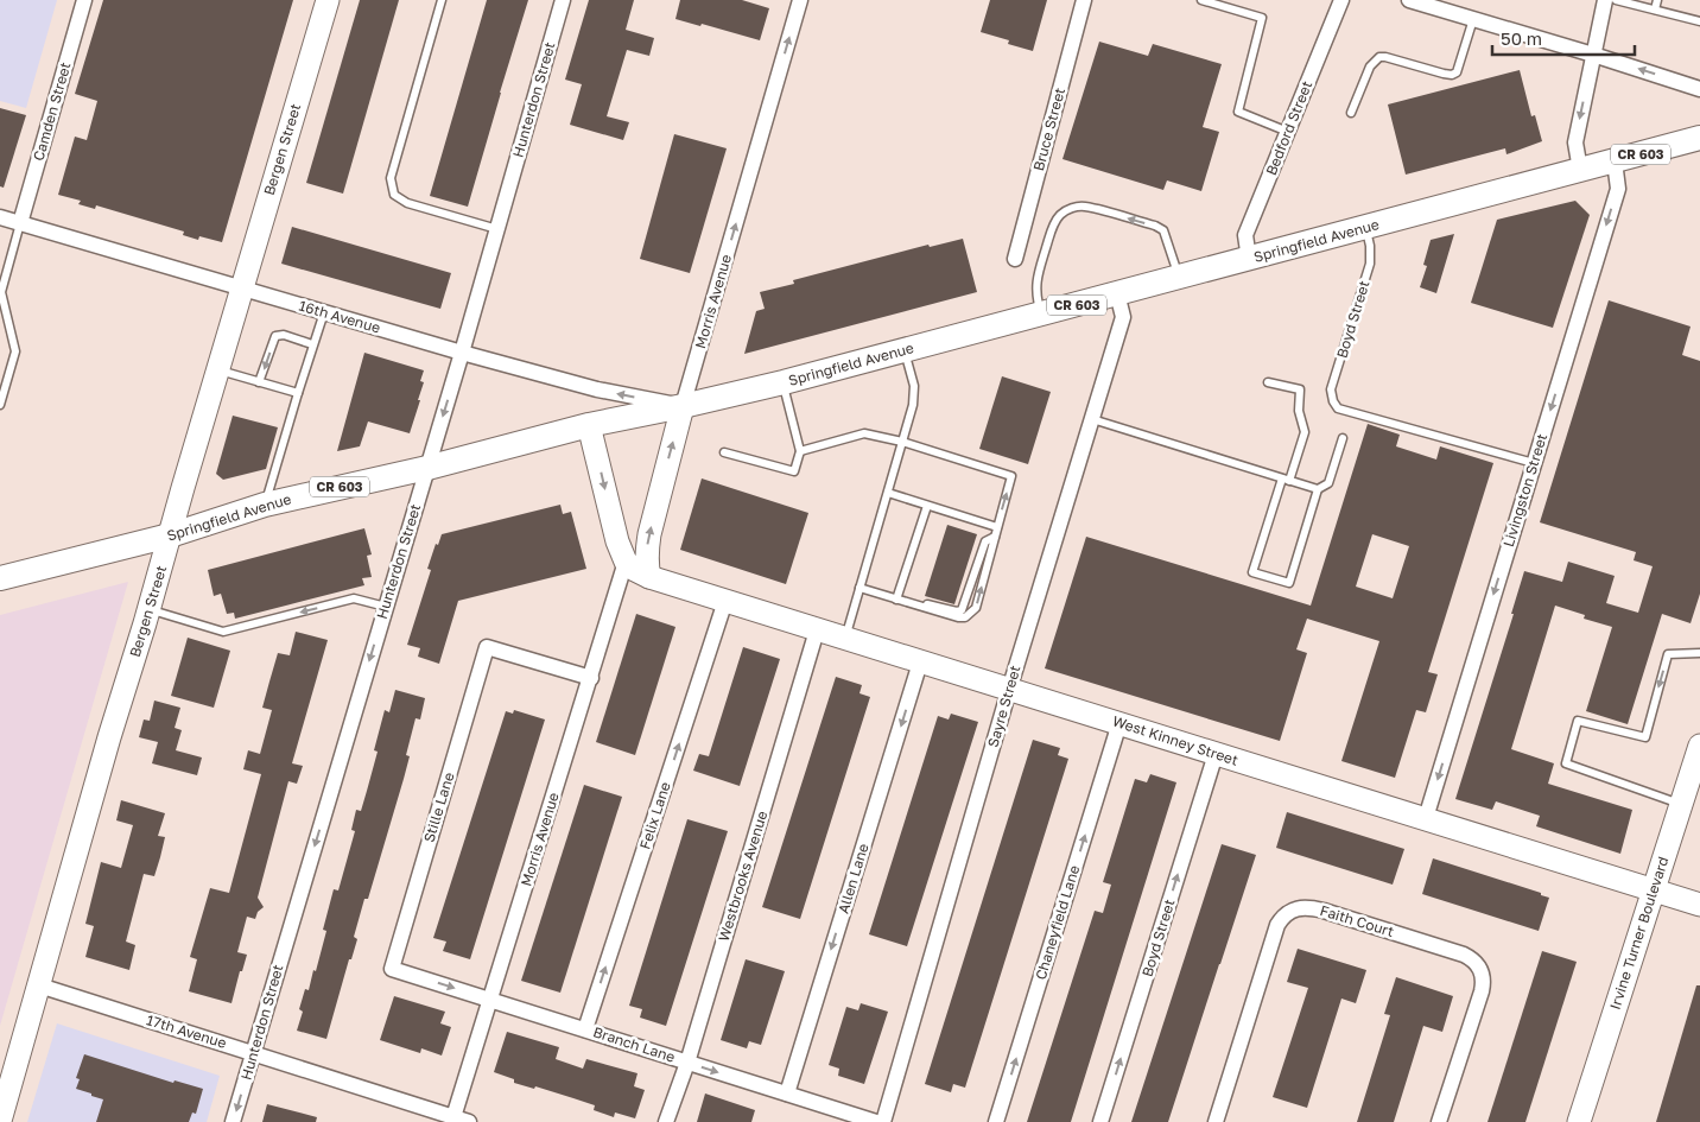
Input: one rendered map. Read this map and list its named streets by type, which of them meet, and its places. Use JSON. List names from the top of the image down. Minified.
{"streets":{"main road":["Bergen Street","CR 603","Springfield Avenue","Morris Avenue","West Kinney Street","Irvine Turner Boulevard"],"street":["Hunterdon Street","Camden Street","Bedford Street","Bruce Street","16th Avenue","Boyd Street","Livingston Street","Sayre Street","Stille Lane","Felix Lane","Westbrooks Avenue","Allen Lane","Faith Court","Chaneyfield Lane","17th Avenue","Branch Lane"]},"crossings":[["Hunterdon Street","Springfield Avenue"],["Hunterdon Street","16th Avenue"],["Hunterdon Street","17th Avenue"],["Camden Street","16th Avenue"],["Bedford Street","Springfield Avenue"],["Bergen Street","Springfield Avenue"],["Bergen Street","16th Avenue"],["Bergen Street","17th Avenue"],["Springfield Avenue","Morris Avenue"],["Springfield Avenue","16th Avenue"],["Springfield Avenue","Boyd Street"],["Springfield Avenue","Livingston Street"],["Springfield Avenue","Sayre Street"],["Morris Avenue","16th Avenue"],["Morris Avenue","West Kinney Street"],["Morris Avenue","Stille Lane"],["Morris Avenue","17th Avenue"],["Morris Avenue","Branch Lane"],["Boyd Street","Livingston Street"],["Boyd Street","West Kinney Street"],["Livingston Street","West Kinney Street"],["Sayre Street","West Kinney Street"],["West Kinney Street","Felix Lane"],["West Kinney Street","Westbrooks Avenue"],["West Kinney Street","Allen Lane"],["West Kinney Street","Chaneyfield Lane"],["West Kinney Street","Irvine Turner Boulevard"],["Stille Lane","Branch Lane"],["Felix Lane","Branch Lane"],["Westbrooks Avenue","Branch Lane"],["Allen Lane","Branch Lane"]],"one_way":["Hunterdon Street","Morris Avenue","Boyd Street","Livingston Street","Felix Lane","Allen Lane","Chaneyfield Lane","Branch Lane"],"scale_bar":"50 m"}
